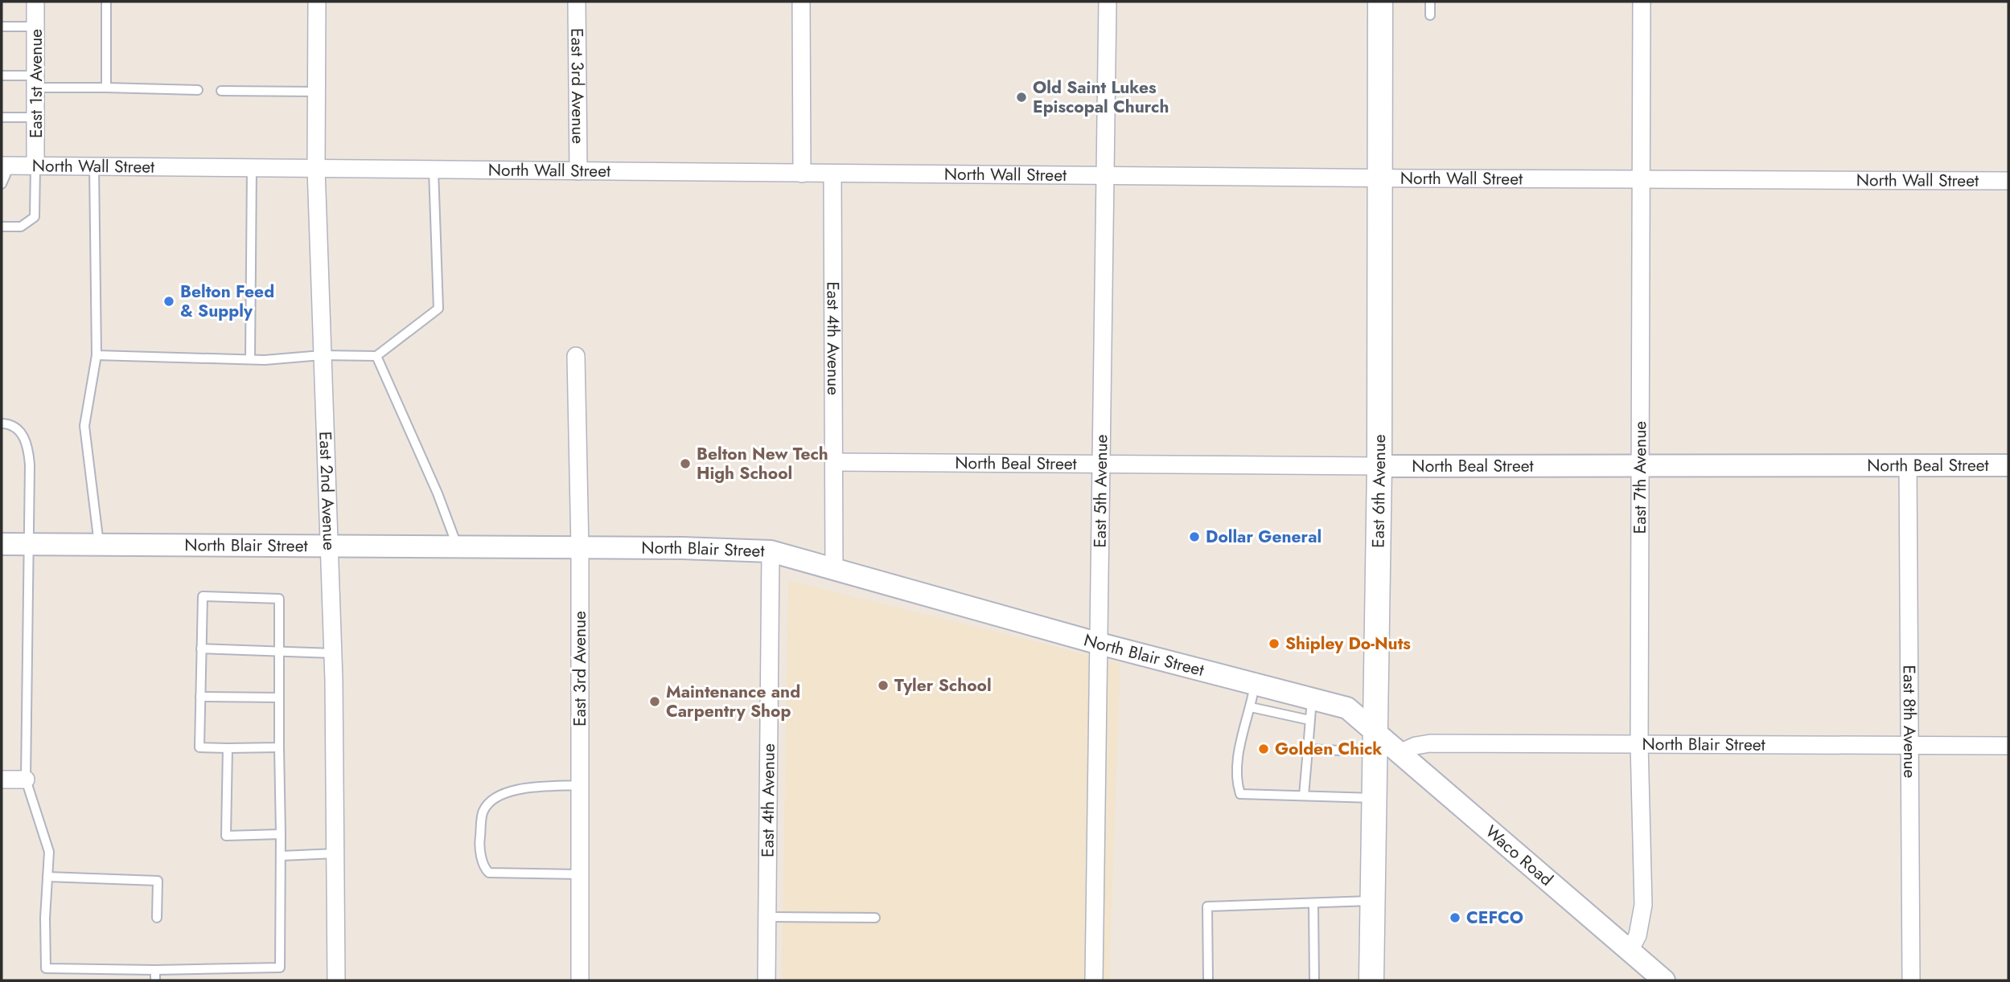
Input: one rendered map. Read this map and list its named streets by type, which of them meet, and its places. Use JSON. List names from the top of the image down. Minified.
{"streets":{"main road":["East 6th Avenue"],"street":["East 1st Avenue","East 3rd Avenue","North Wall Street","East 4th Avenue","North Beal Street","East 7th Avenue","East 2nd Avenue","East 5th Avenue","North Blair Street","East 8th Avenue","Waco Road"]},"crossings":[["East 1st Avenue","North Wall Street"],["East 3rd Avenue","North Wall Street"],["East 3rd Avenue","North Blair Street"],["North Wall Street","East 4th Avenue"],["North Wall Street","East 7th Avenue"],["North Wall Street","East 2nd Avenue"],["North Wall Street","East 5th Avenue"],["North Wall Street","East 6th Avenue"],["East 4th Avenue","North Beal Street"],["East 4th Avenue","North Blair Street"],["North Beal Street","East 7th Avenue"],["North Beal Street","East 5th Avenue"],["North Beal Street","East 6th Avenue"],["North Beal Street","East 8th Avenue"],["East 7th Avenue","North Blair Street"],["East 7th Avenue","Waco Road"],["East 2nd Avenue","North Blair Street"],["East 5th Avenue","North Blair Street"],["East 6th Avenue","North Blair Street"],["East 6th Avenue","Waco Road"],["North Blair Street","East 8th Avenue"],["North Blair Street","Waco Road"]],"places":["Old Saint Lukes Episcopal Church","Belton Feed & Supply","Belton New Tech High School","Dollar General","Shipley Do-Nuts","Tyler School","Maintenance and Carpentry Shop","Golden Chick","CEFCO"]}
